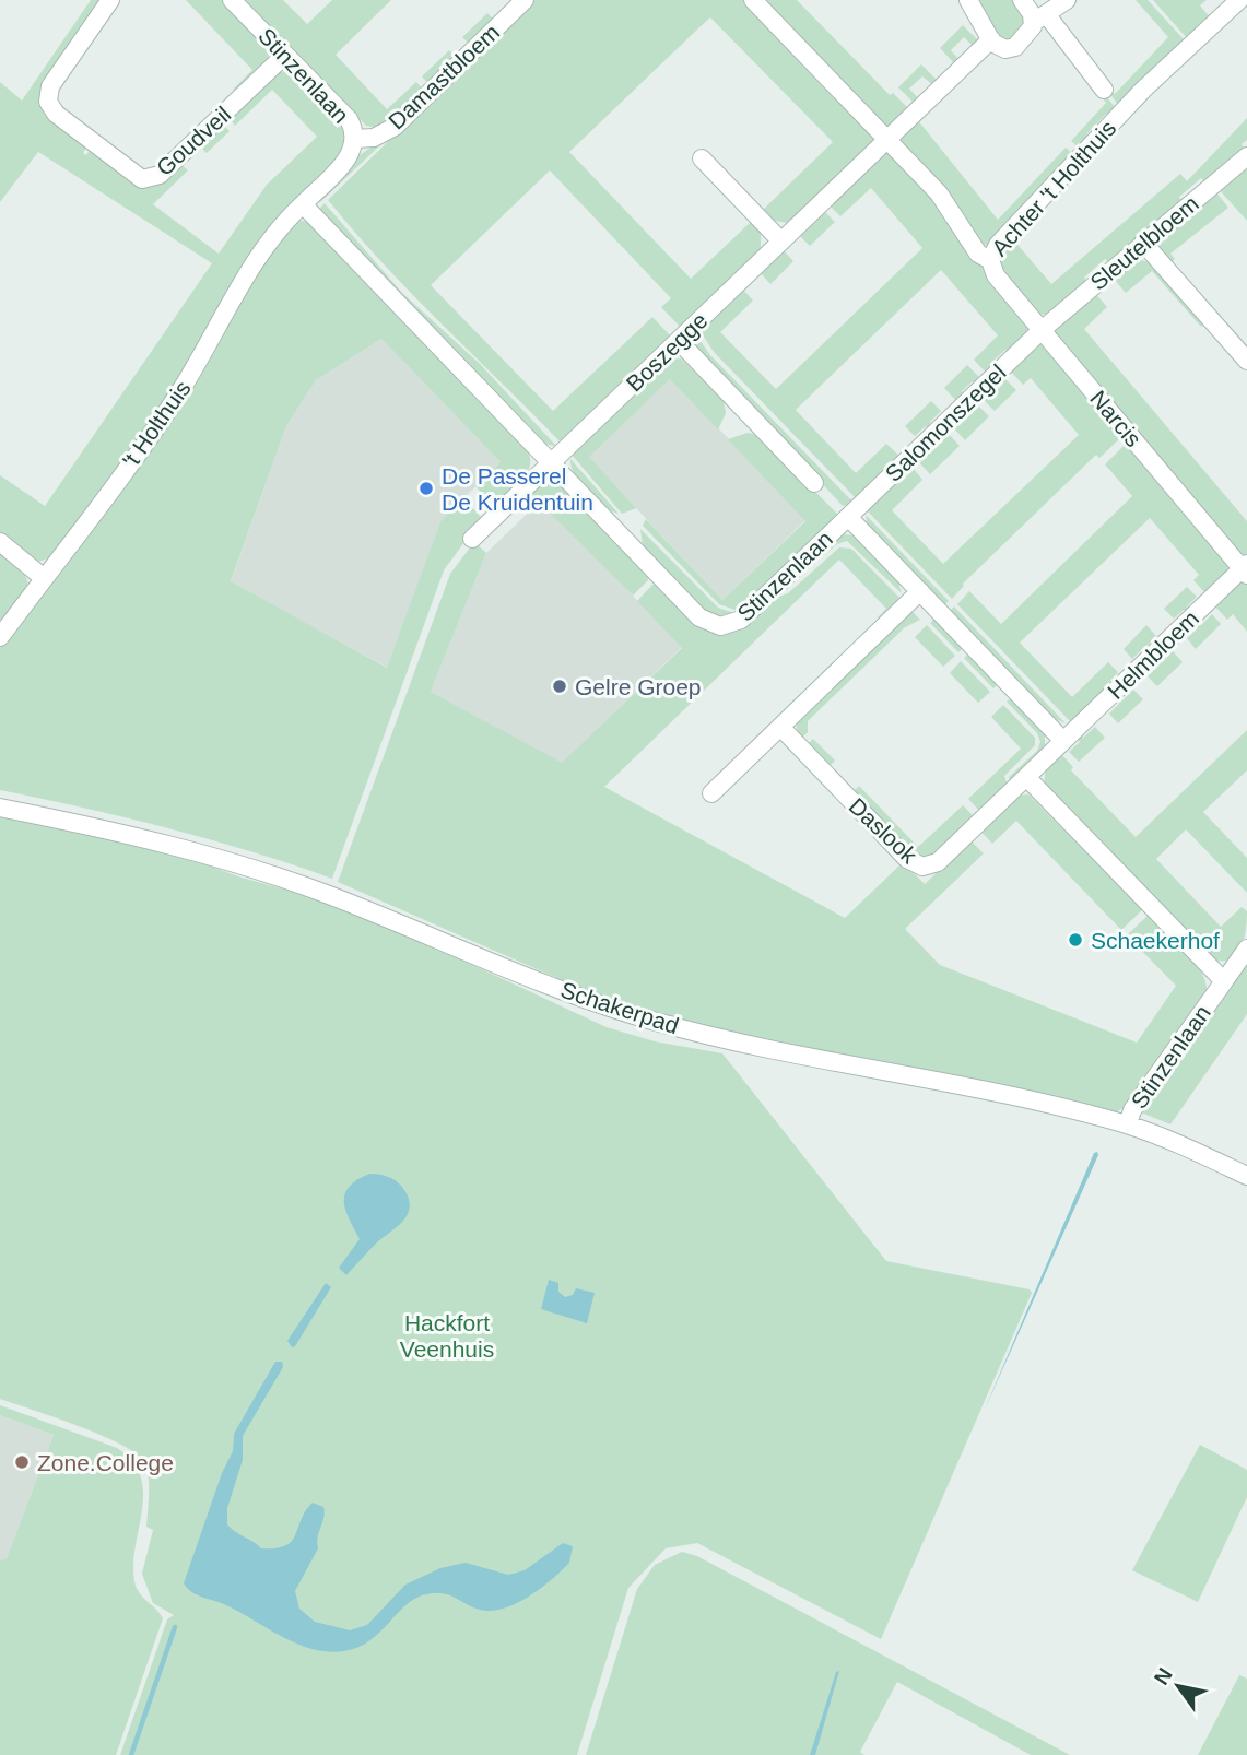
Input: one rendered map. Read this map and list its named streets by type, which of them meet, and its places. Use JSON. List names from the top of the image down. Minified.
{"streets":{"street":["Stinzenlaan","Damastbloem","Goudveil","Achter 't Holthuis","Sleutelbloem","Boszegge","Narcis","Salomonszegel","'t Holthuis","Helmbloem","Daslook","Schakerpad"]},"crossings":[["Stinzenlaan","Damastbloem"],["Stinzenlaan","Goudveil"],["Stinzenlaan","Boszegge"],["Stinzenlaan","Salomonszegel"],["Stinzenlaan","'t Holthuis"],["Stinzenlaan","Helmbloem"],["Stinzenlaan","Daslook"],["Stinzenlaan","Schakerpad"],["Achter 't Holthuis","Boszegge"],["Achter 't Holthuis","Narcis"],["Sleutelbloem","Narcis"],["Sleutelbloem","Salomonszegel"],["Narcis","Salomonszegel"],["Narcis","Helmbloem"]],"parks":["Hackfort Veenhuis"],"places":["De Passerel De Kruidentuin","Gelre Groep","Schaekerhof","Zone.College"],"north":"top left"}
